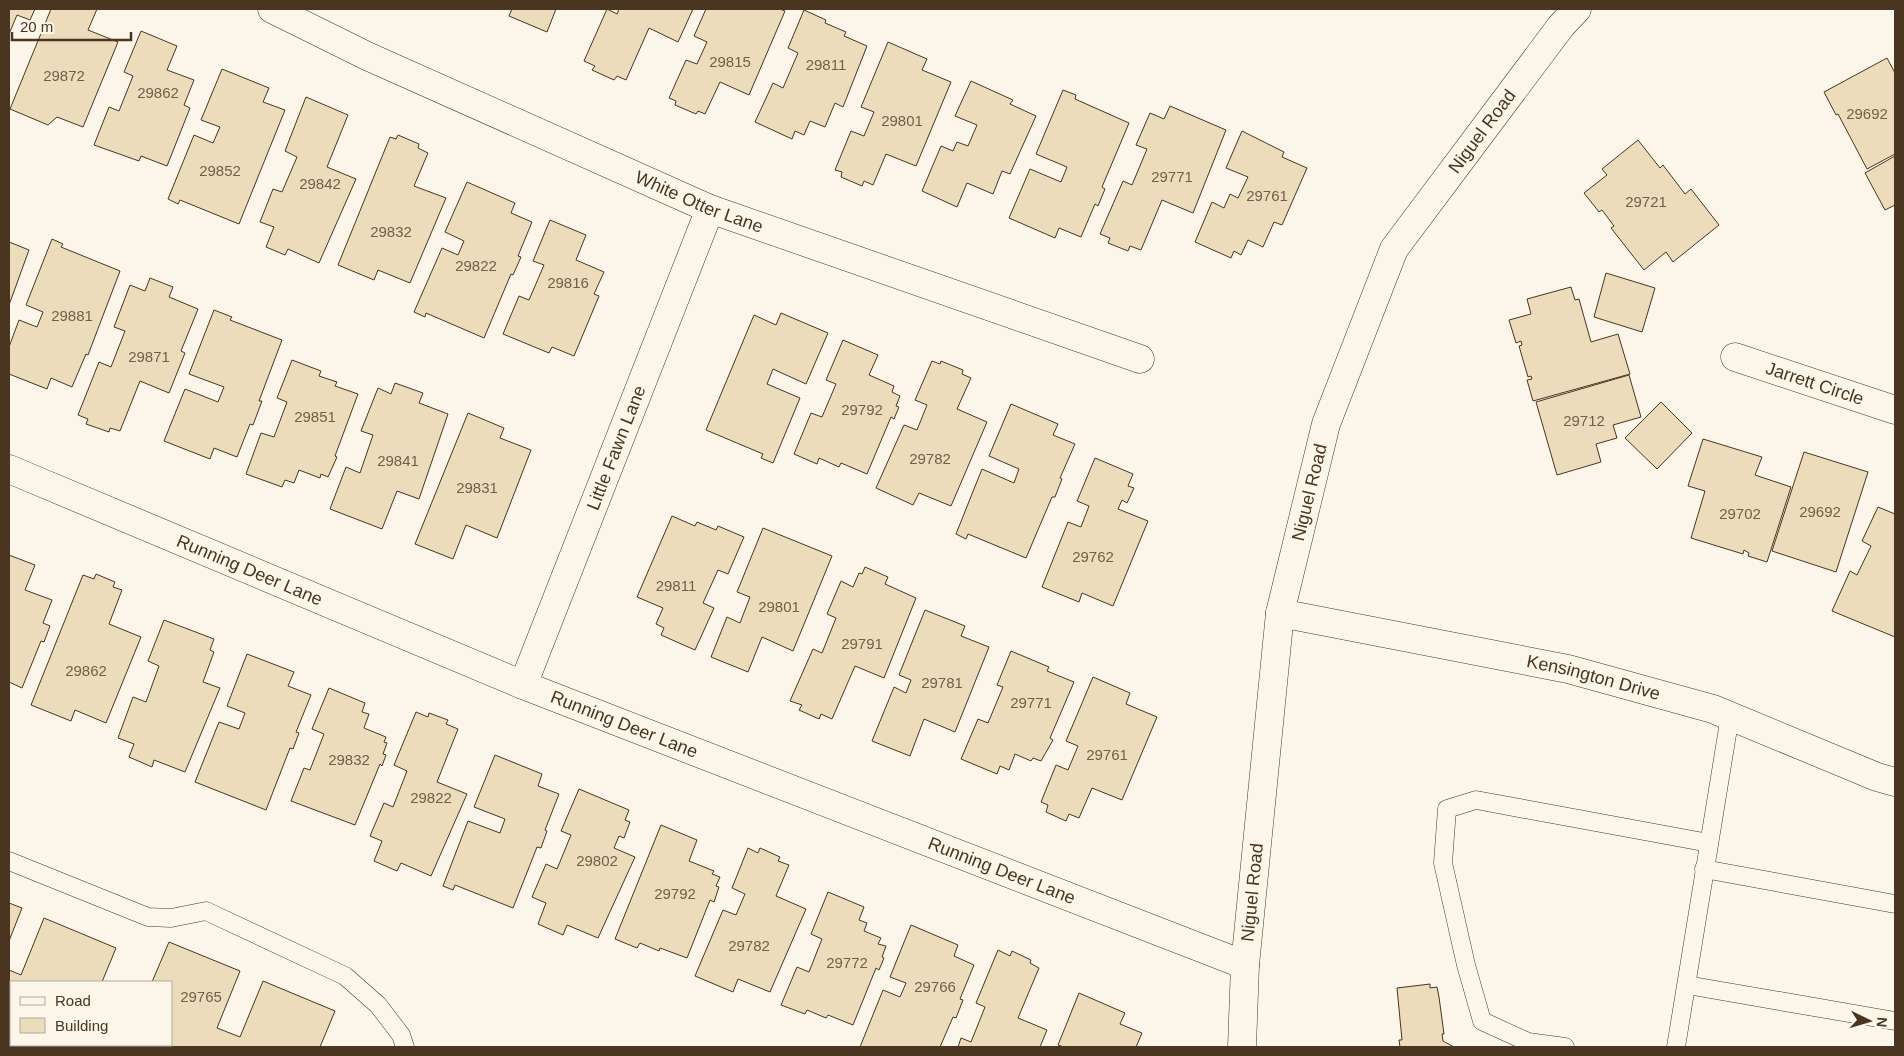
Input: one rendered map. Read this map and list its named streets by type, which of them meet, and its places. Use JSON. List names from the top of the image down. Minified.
{"streets":{"street":["Niguel Road","White Otter Lane","Jarrett Circle","Little Fawn Lane","Running Deer Lane","Kensington Drive"]},"crossings":[["Niguel Road","Running Deer Lane"],["Niguel Road","Kensington Drive"],["White Otter Lane","Little Fawn Lane"],["Little Fawn Lane","Running Deer Lane"]],"house_numbers":["29815","29811","29872","29862","29692","29801","29852","29771","29842","29761","29721","29832","29822","29816","29881","29871","29792","29851","29712","29782","29841","29831","29692","29702","29762","29811","29801","29791","29862","29781","29771","29761","29832","29822","29802","29792","29782","29772","29766","29765"],"legend":["Road","Building"],"scale_bar":"20 m","north":"right"}
